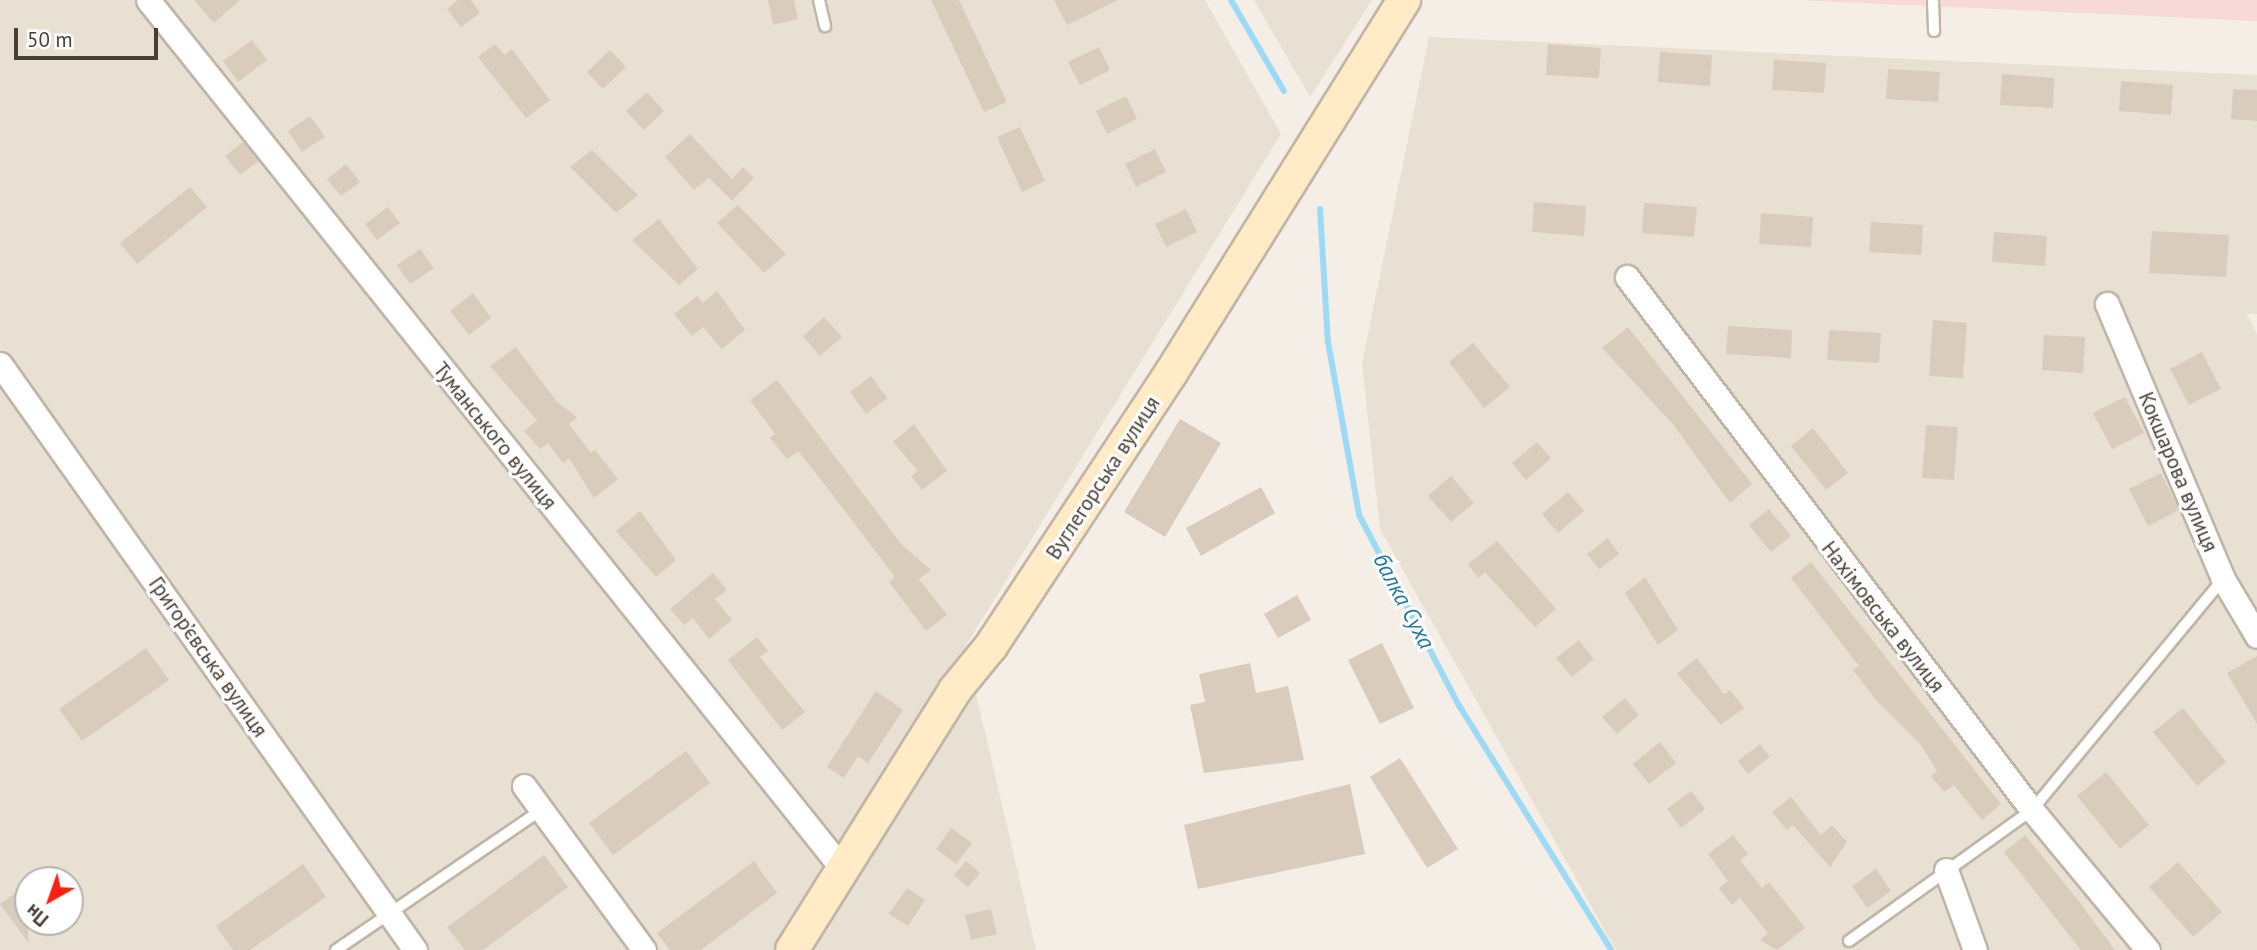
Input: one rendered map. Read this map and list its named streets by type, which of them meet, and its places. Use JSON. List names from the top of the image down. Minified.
{"streets":{"main road":["Вуглегорська вулиця"],"street":["Туманського вулиця","Кокшарова вулиця","Нахімовська вулиця","Григор’євська вулиця"]},"crossings":[["Туманського вулиця","Вуглегорська вулиця"]],"water":["балка Суха"],"scale_bar":"50 m","north":"bottom left"}
